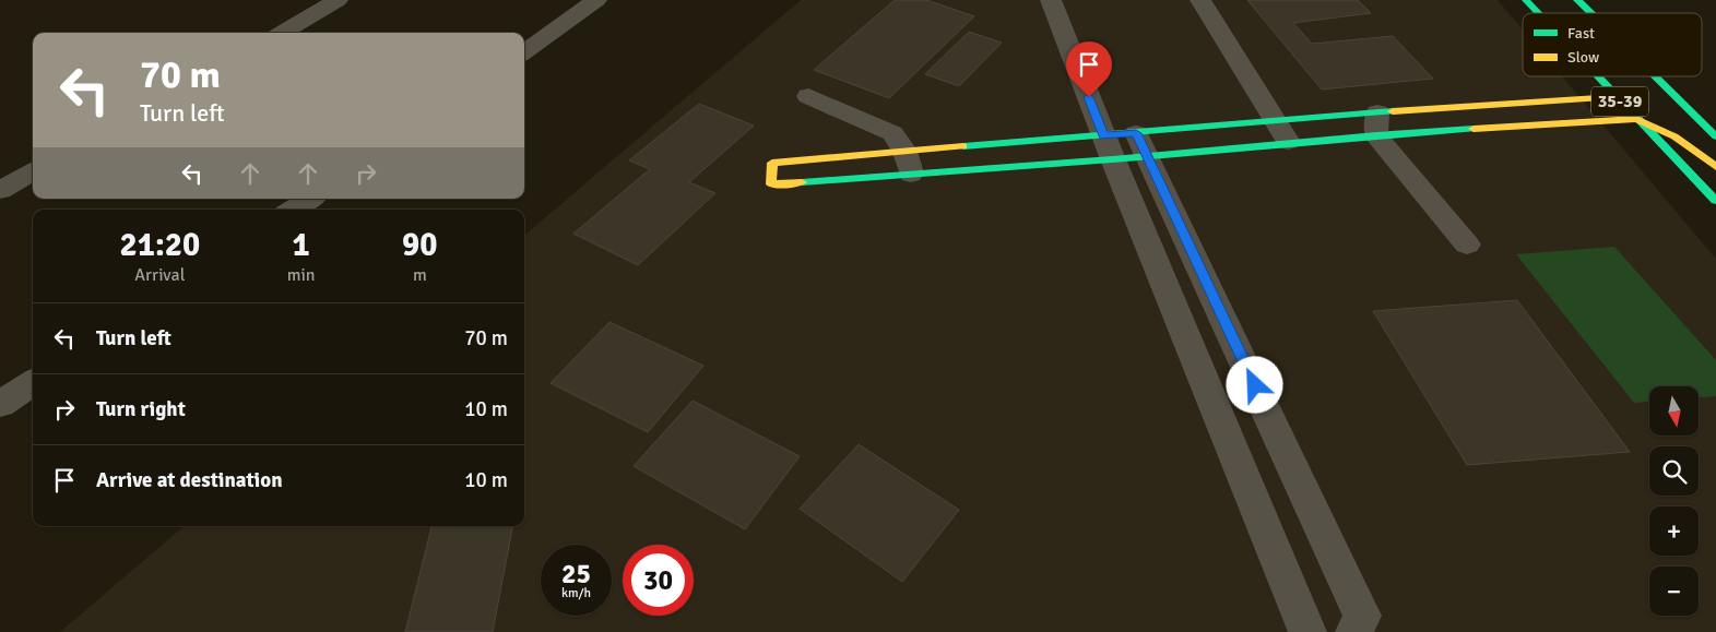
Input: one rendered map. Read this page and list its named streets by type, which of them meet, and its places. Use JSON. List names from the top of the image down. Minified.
{"streets":{"street":["35-39"]},"legend":["Fast","Slow"],"north":"bottom","page":{"turn":["70 m","Turn left"],"eta":["21:20","Arrival","1","min","90","m"],"list":[{"name":"Turn left","value":"70 m"},{"name":"Turn right","value":"10 m"},{"name":"Arrive at destination","value":"10 m"}],"map_buttons":["+","−"],"speed":"25 km/h","limit":"30"}}
